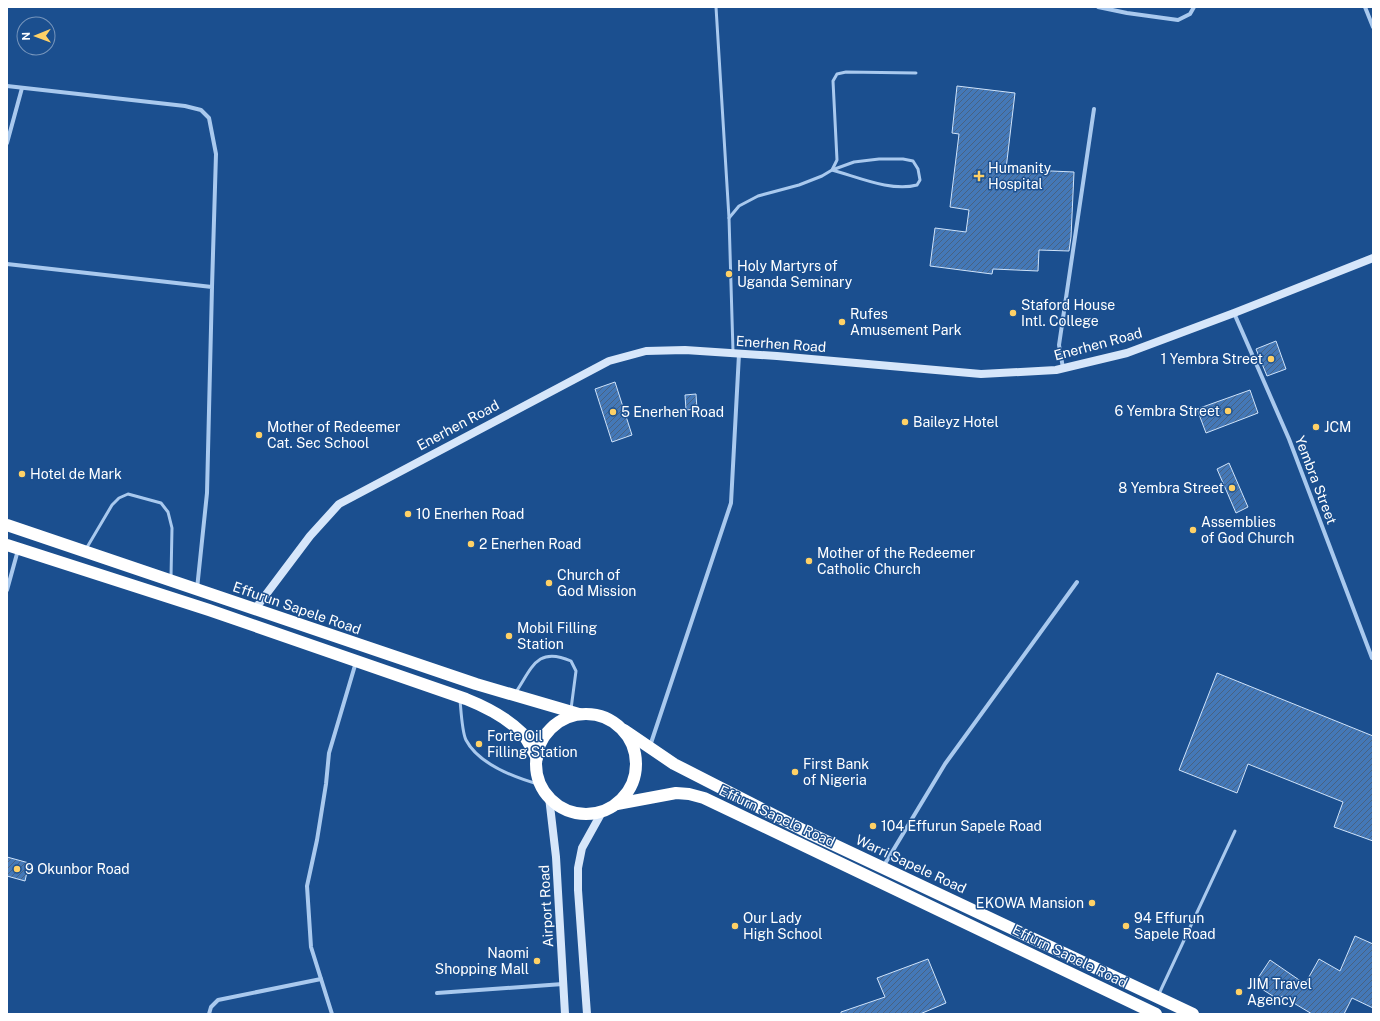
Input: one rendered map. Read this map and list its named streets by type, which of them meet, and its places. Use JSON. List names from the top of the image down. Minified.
{"streets":{"highway":["Effurun Sapele Road","Effurn Sapele Road","Warri Sapele Road"],"street":["Enerhen Road","Yembra Street","Airport Road"]},"crossings":[["Enerhen Road","Yembra Street"],["Enerhen Road","Effurun Sapele Road"],["Effurun Sapele Road","Effurn Sapele Road"],["Effurun Sapele Road","Warri Sapele Road"],["Effurun Sapele Road","Airport Road"],["Effurn Sapele Road","Warri Sapele Road"],["Effurn Sapele Road","Airport Road"],["Warri Sapele Road","Airport Road"]],"places":{"health":["Humanity Hospital"],"other":["Holy Martyrs of Uganda Seminary","Staford House Intl. College","Rufes Amusement Park","1 Yembra Street","6 Yembra Street","5 Enerhen Road","Baileyz Hotel","JCM","Mother of Redeemer Cat. Sec School","Hotel de Mark","8 Yembra Street","10 Enerhen Road","Assemblies of God Church","2 Enerhen Road","Mother of the Redeemer Catholic Church","Church of God Mission","Mobil Filling Station","Forte Oil Filling Station","First Bank of Nigeria","104 Effurun Sapele Road","9 Okunbor Road","EKOWA Mansion","Our Lady High School","94 Effurun Sapele Road","Naomi Shopping Mall","JIM Travel Agency"]},"north":"left"}
